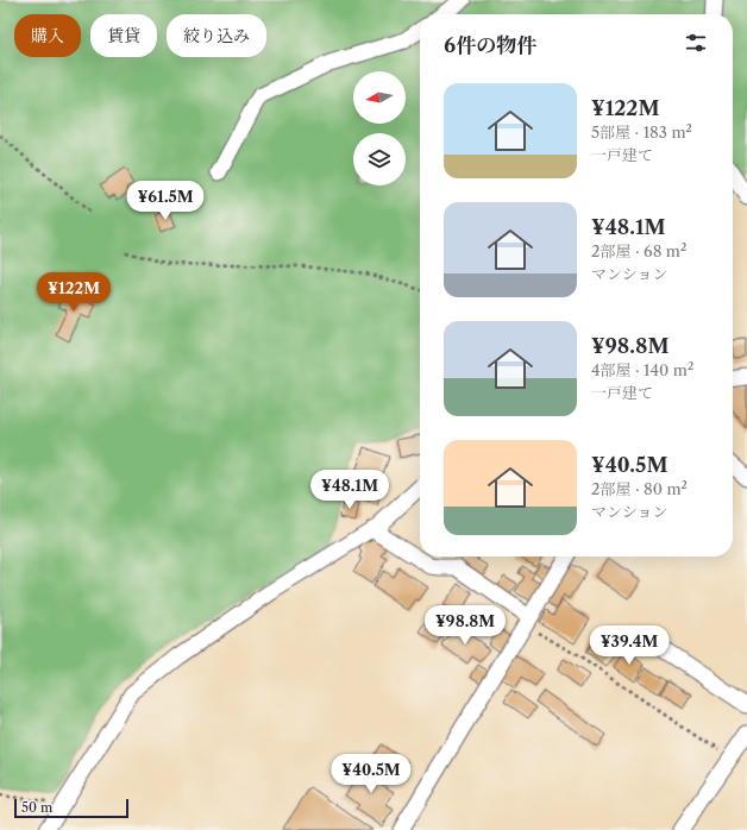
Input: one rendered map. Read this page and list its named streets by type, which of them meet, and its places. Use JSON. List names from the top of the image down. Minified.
{"scale_bar":"50 m","north":"left","page":{"chip":["購入","賃貸","絞り込み"],"heading":"6件の物件","list":[{"name":"¥122M","note":"5部屋 · 183 m² · 一戸建て"},{"name":"¥48.1M","note":"2部屋 · 68 m² · マンション"},{"name":"¥98.8M","note":"4部屋 · 140 m² · 一戸建て"},{"name":"¥40.5M","note":"2部屋 · 80 m² · マンション"}],"price":["¥61.5M","¥122M","¥48.1M","¥98.8M","¥39.4M","¥40.5M"],"scale":"50 m"}}
